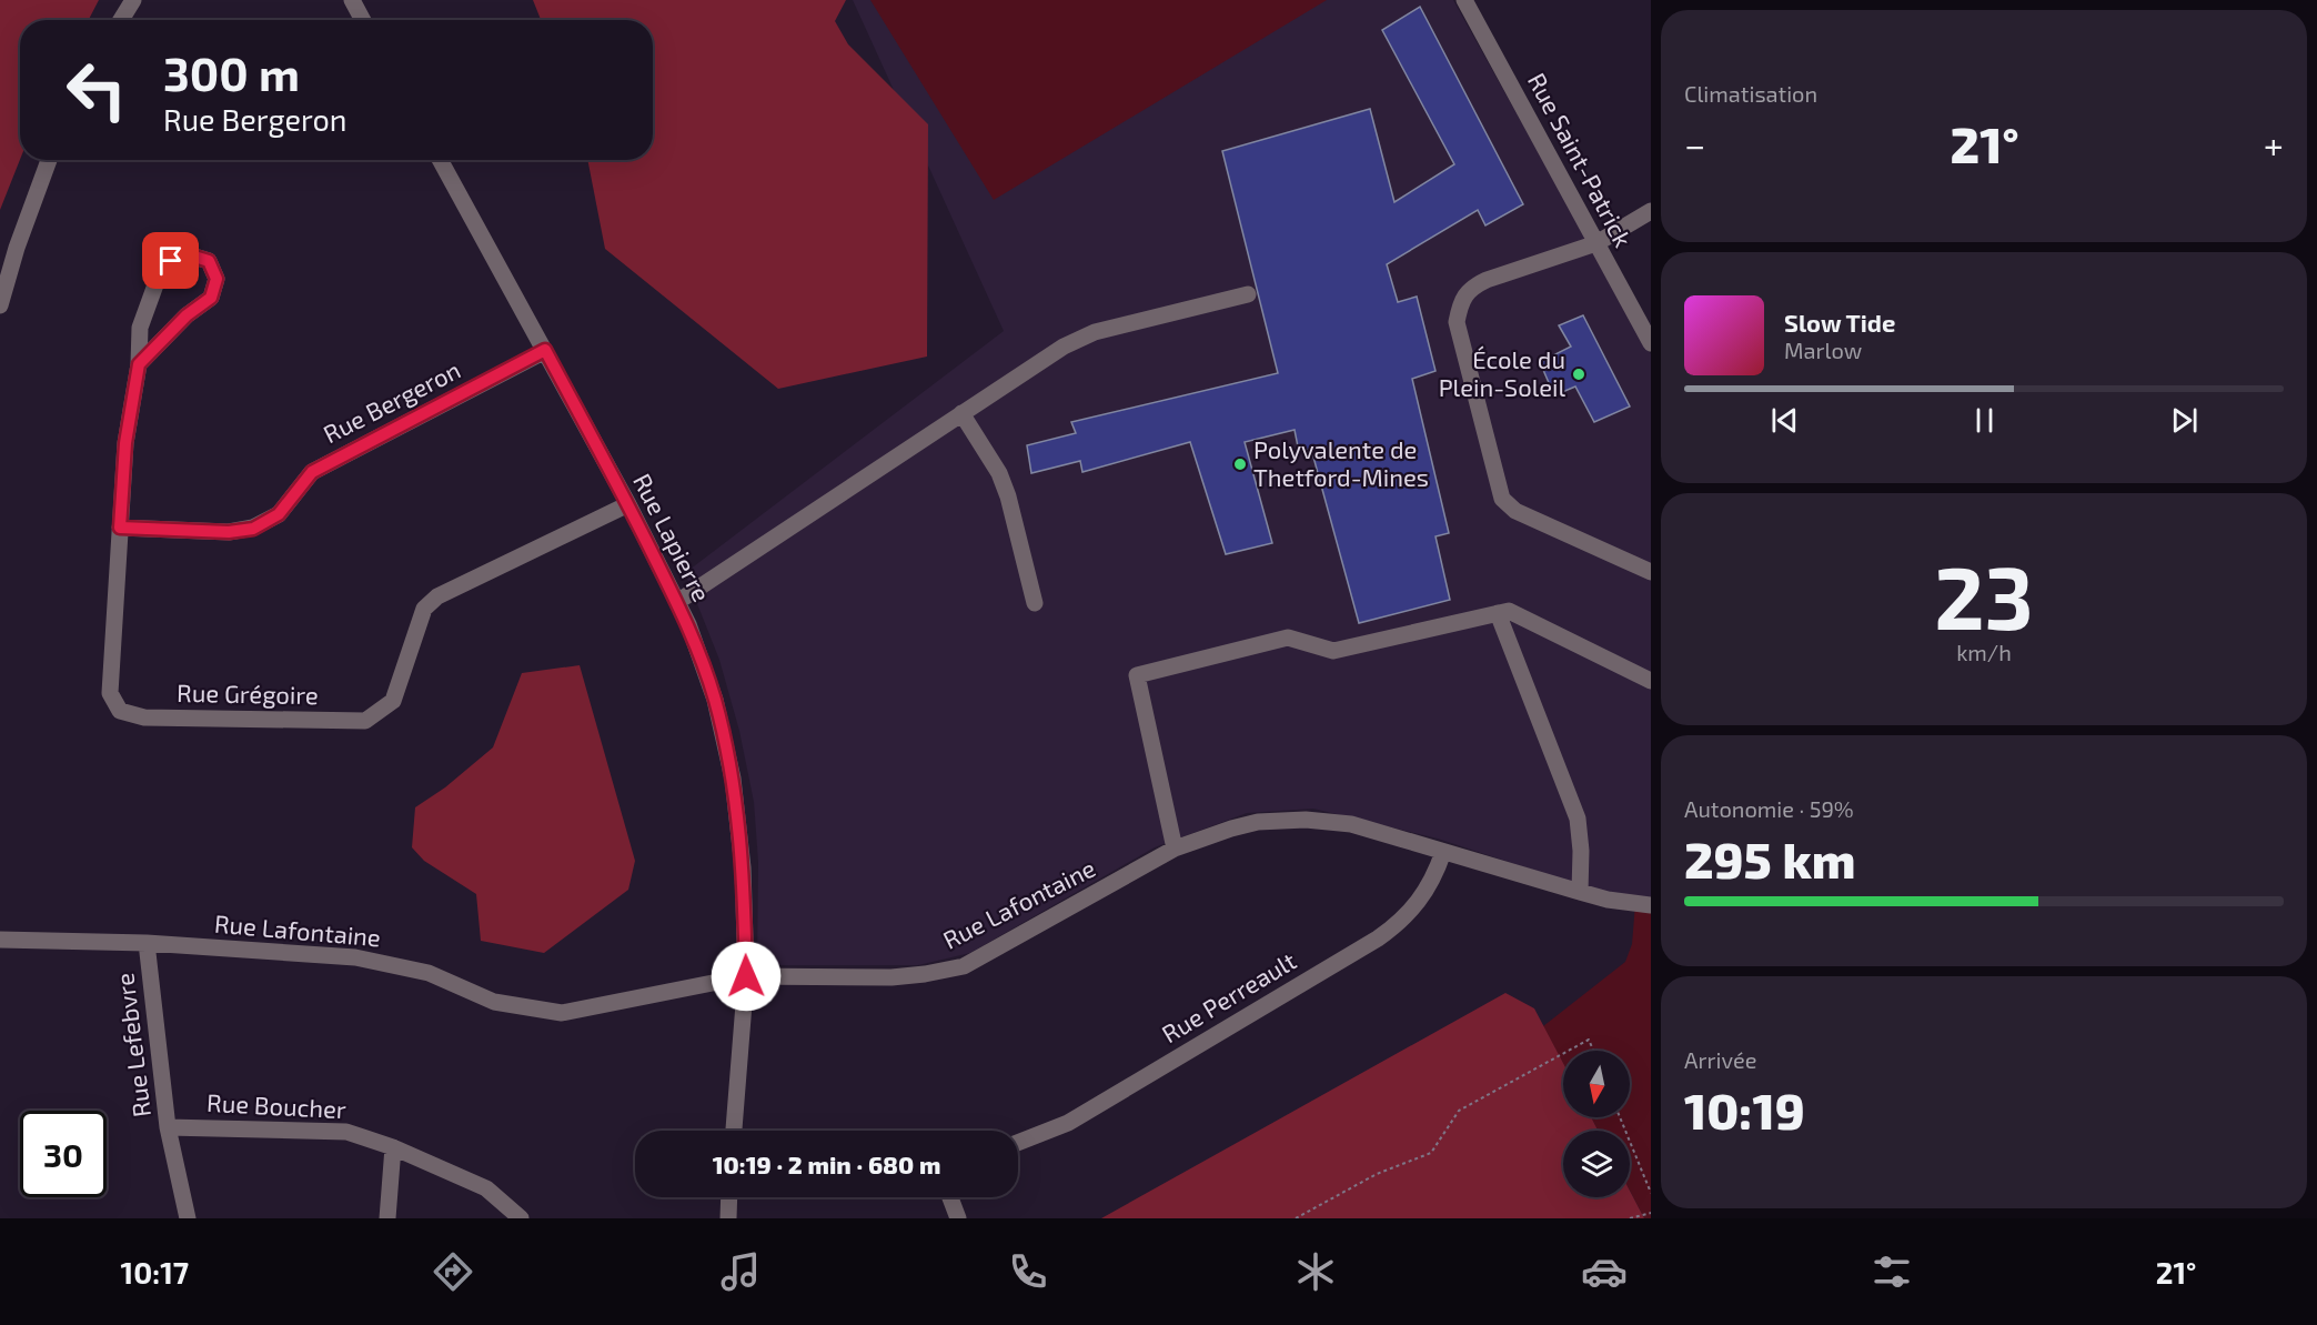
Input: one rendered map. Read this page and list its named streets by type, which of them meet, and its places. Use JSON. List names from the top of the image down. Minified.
{"streets":{"street":["Rue Saint-Patrick","Rue Bergeron","Rue Lapierre","Rue Grégoire","Rue Lafontaine","Rue Perreault","Rue Lefebvre","Rue Boucher"]},"crossings":[["Rue Bergeron","Rue Lapierre"],["Rue Bergeron","Rue Grégoire"],["Rue Lapierre","Rue Grégoire"],["Rue Lapierre","Rue Lafontaine"],["Rue Lafontaine","Rue Perreault"],["Rue Lafontaine","Rue Lefebvre"],["Rue Lefebvre","Rue Boucher"]],"places":["École du Plein-Soleil","Polyvalente de Thetford-Mines"],"north":"bottom","page":{"tile":["Climatisation",["23","km/h"],["Autonomie · 59%","295 km"],["Arrivée","10:19"]],"turn":["300 m","Rue Bergeron"],"heat":["−","21°","+"],"song":["Slow Tide","Marlow"],"limit":"30","trip":"10:19 · 2 min · 680 m","tabs":["10:17","21°"]}}
